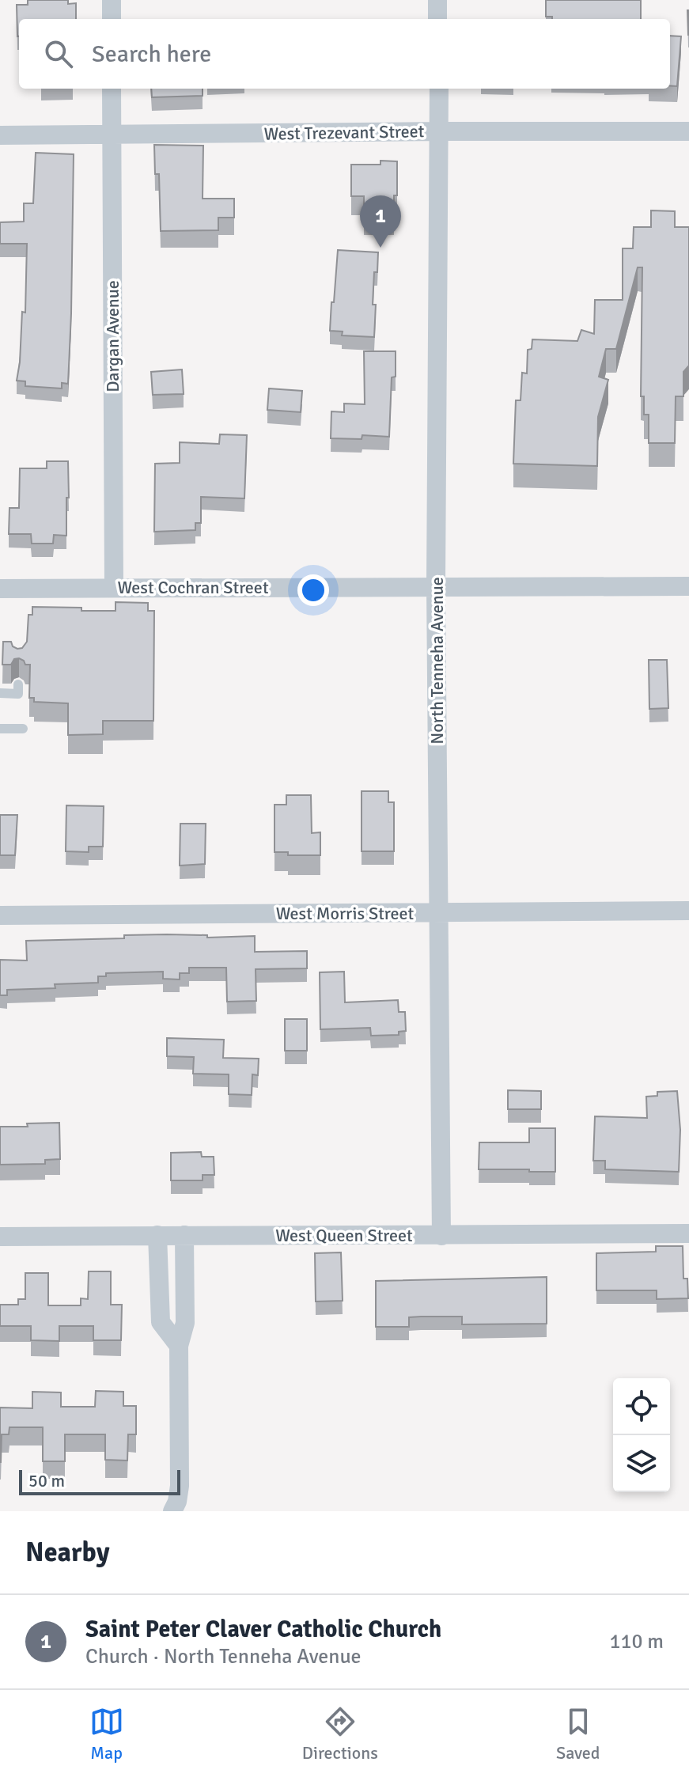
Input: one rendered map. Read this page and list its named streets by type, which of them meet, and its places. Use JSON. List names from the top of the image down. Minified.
{"streets":{"street":["West Trezevant Street","Dargan Avenue","West Cochran Street","North Tenneha Avenue","West Morris Street","West Queen Street"]},"crossings":[["West Trezevant Street","Dargan Avenue"],["West Trezevant Street","North Tenneha Avenue"],["Dargan Avenue","West Cochran Street"],["West Cochran Street","North Tenneha Avenue"],["North Tenneha Avenue","West Morris Street"],["North Tenneha Avenue","West Queen Street"]],"scale_bar":"50 m","page":{"search":"Search here","pins":"1","scale":"50 m","heading":"Nearby","list":[{"mark":"1","name":"Saint Peter Claver Catholic Church","note":"Church · North Tenneha Avenue","value":"110 m"}],"nav":["Map","Directions","Saved"]}}
